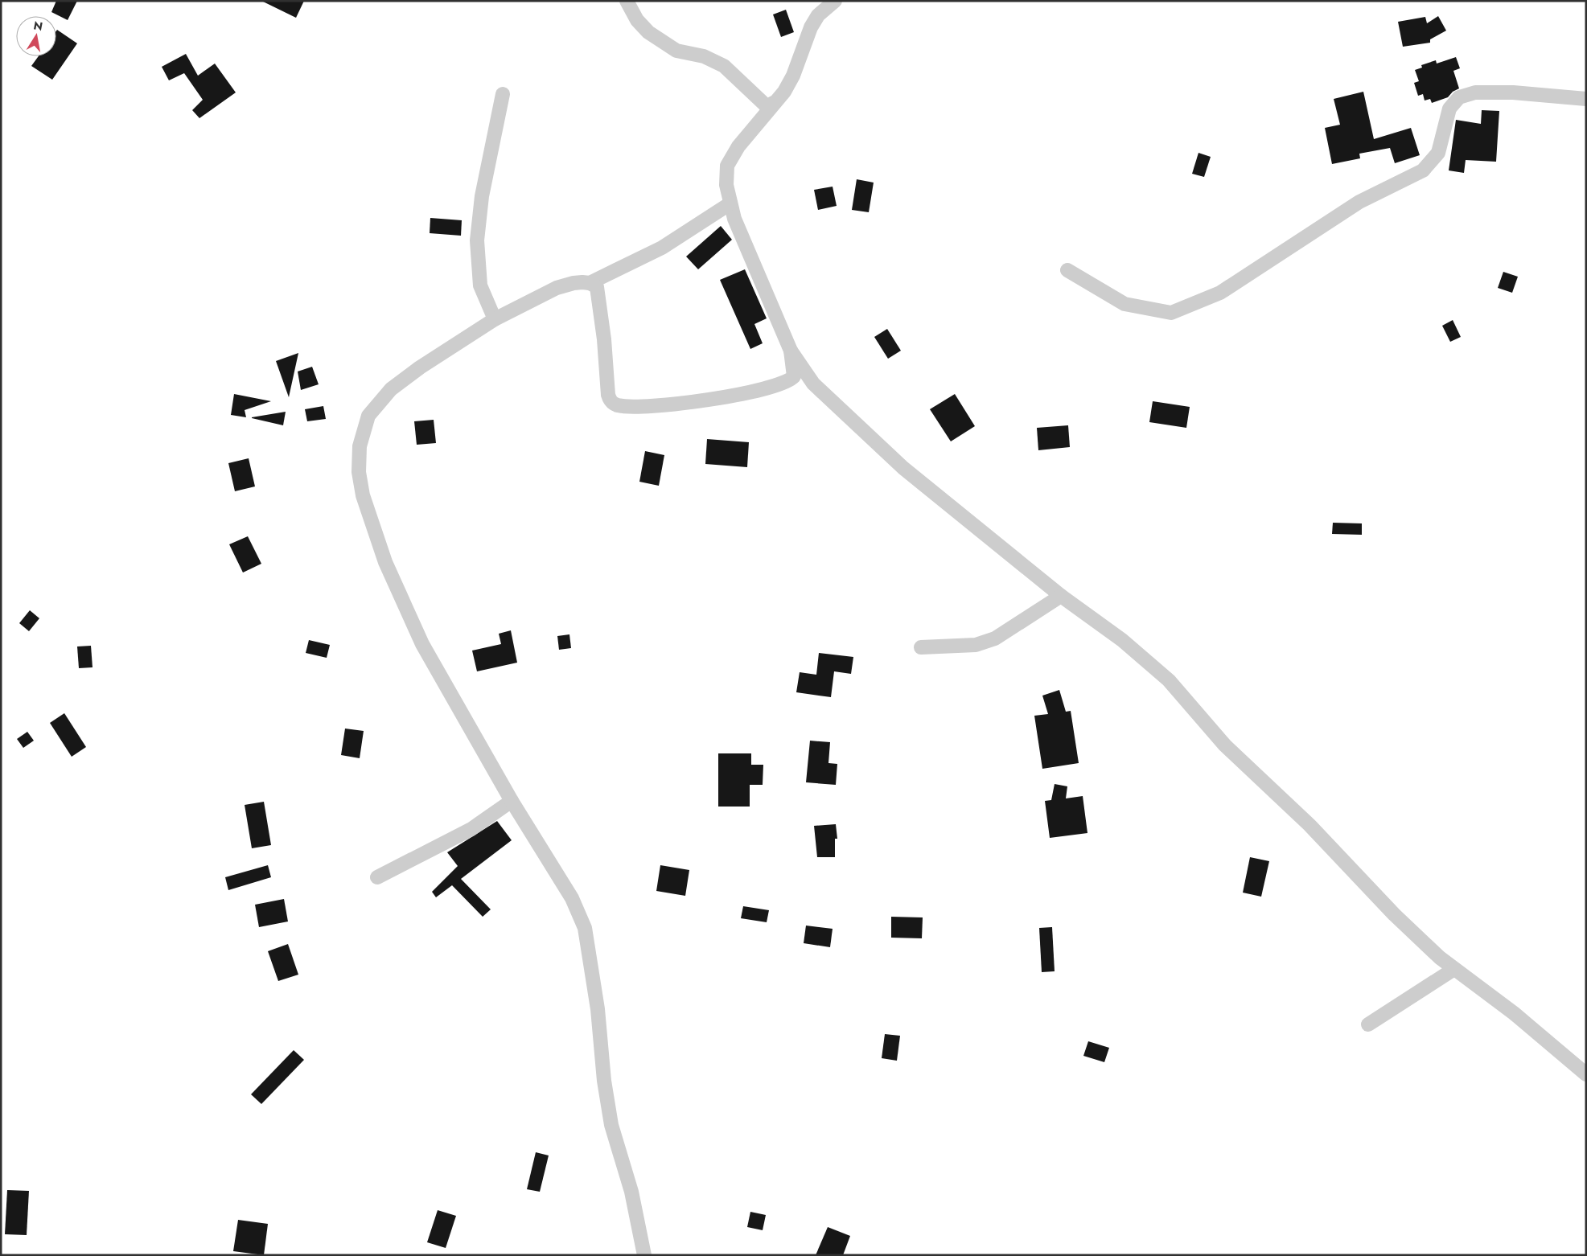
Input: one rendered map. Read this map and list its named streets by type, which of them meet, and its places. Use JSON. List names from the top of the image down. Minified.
{"north":"top"}
